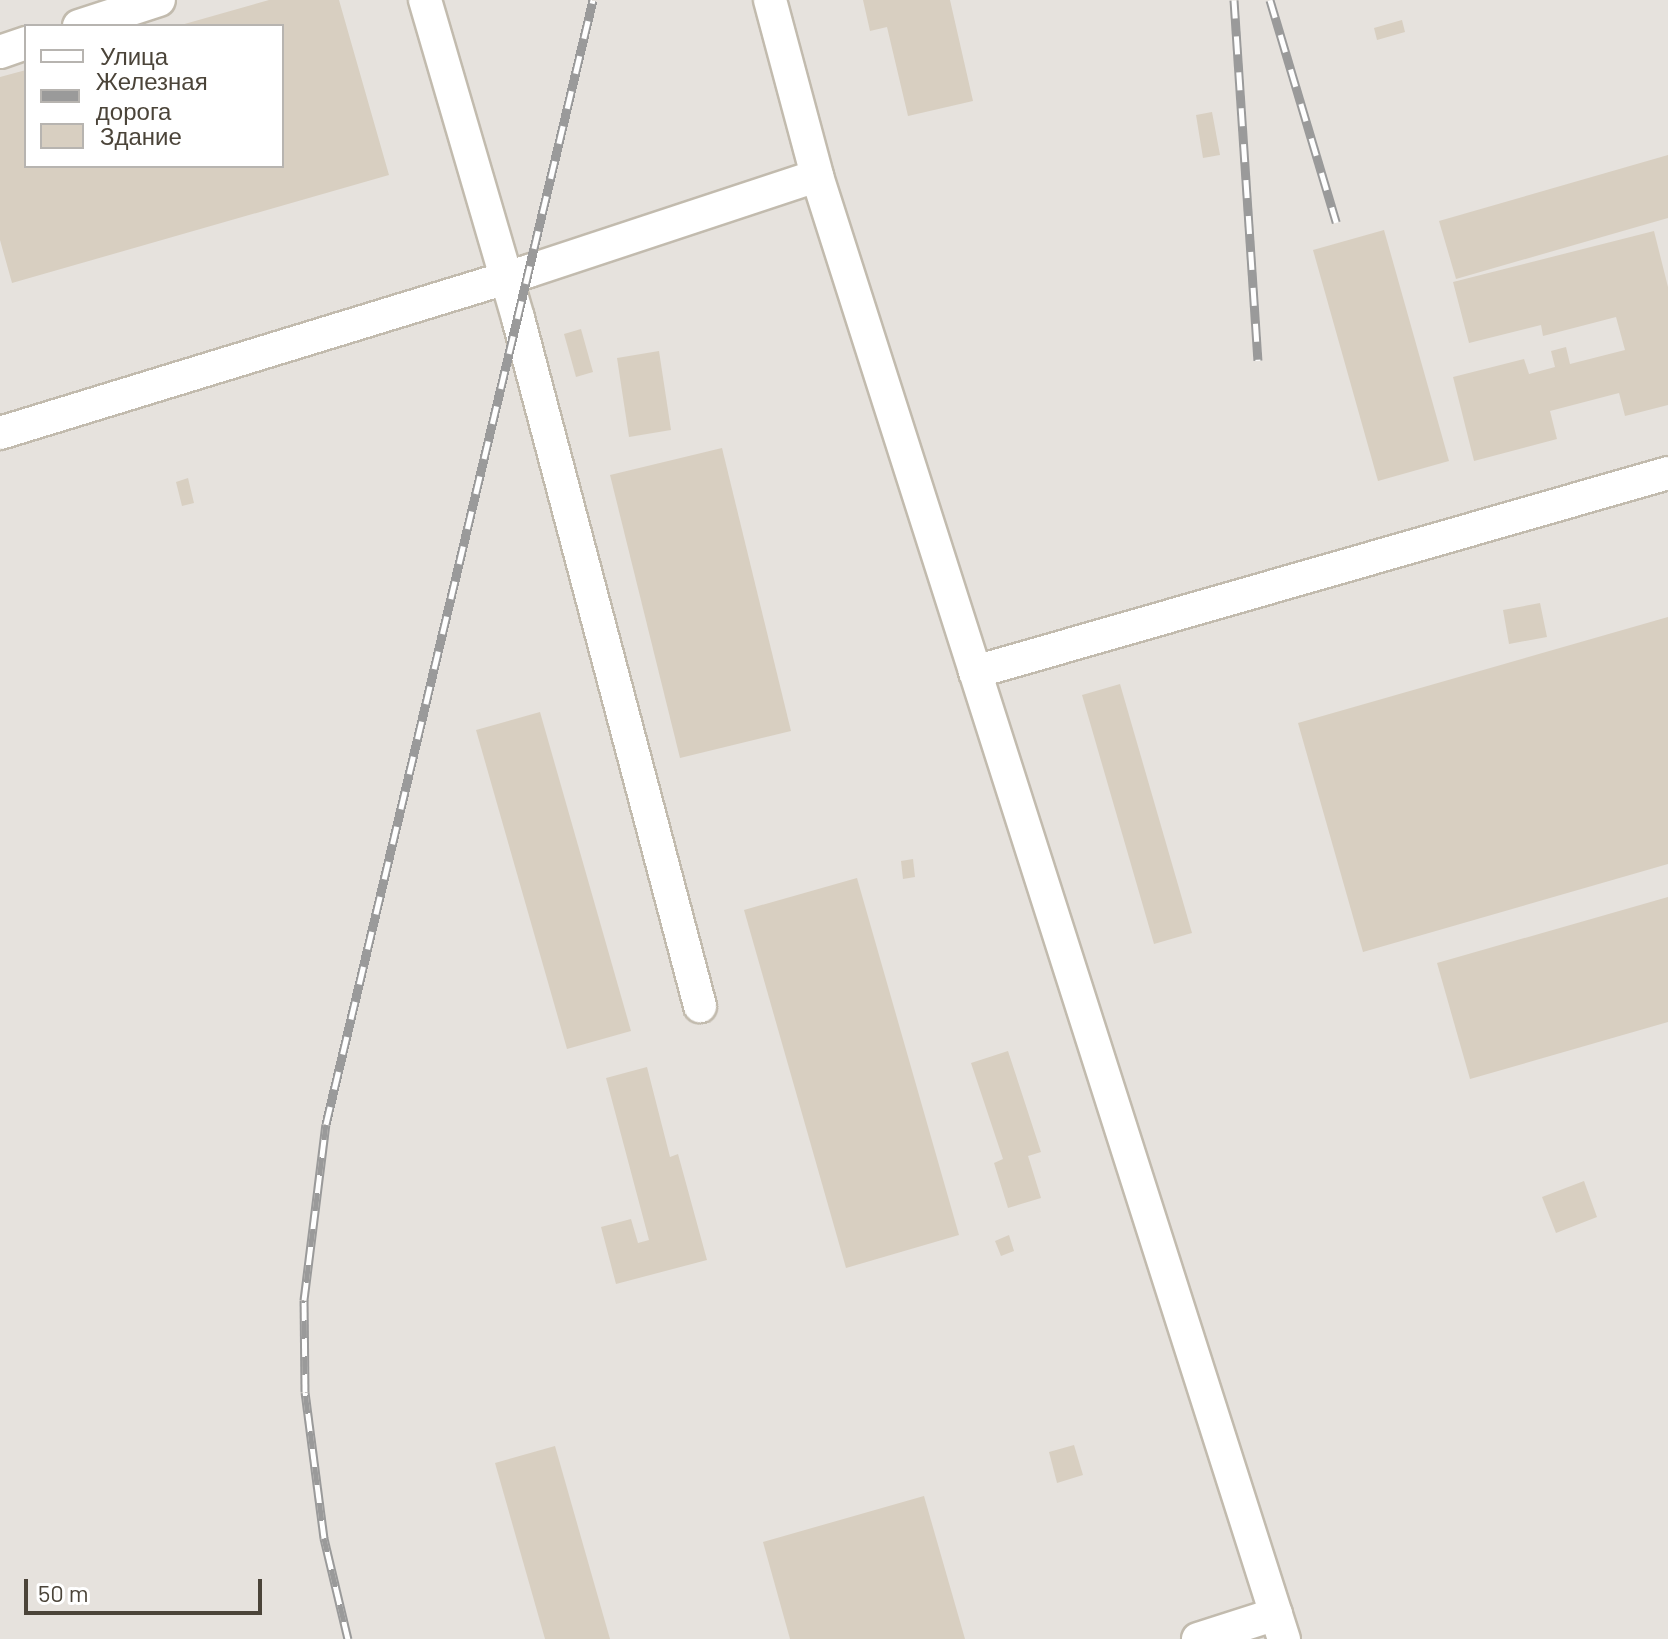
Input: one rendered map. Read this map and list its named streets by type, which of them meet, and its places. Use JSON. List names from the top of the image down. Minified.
{"legend":["Улица","Железная дорога","Здание"],"scale_bar":"50 m"}
